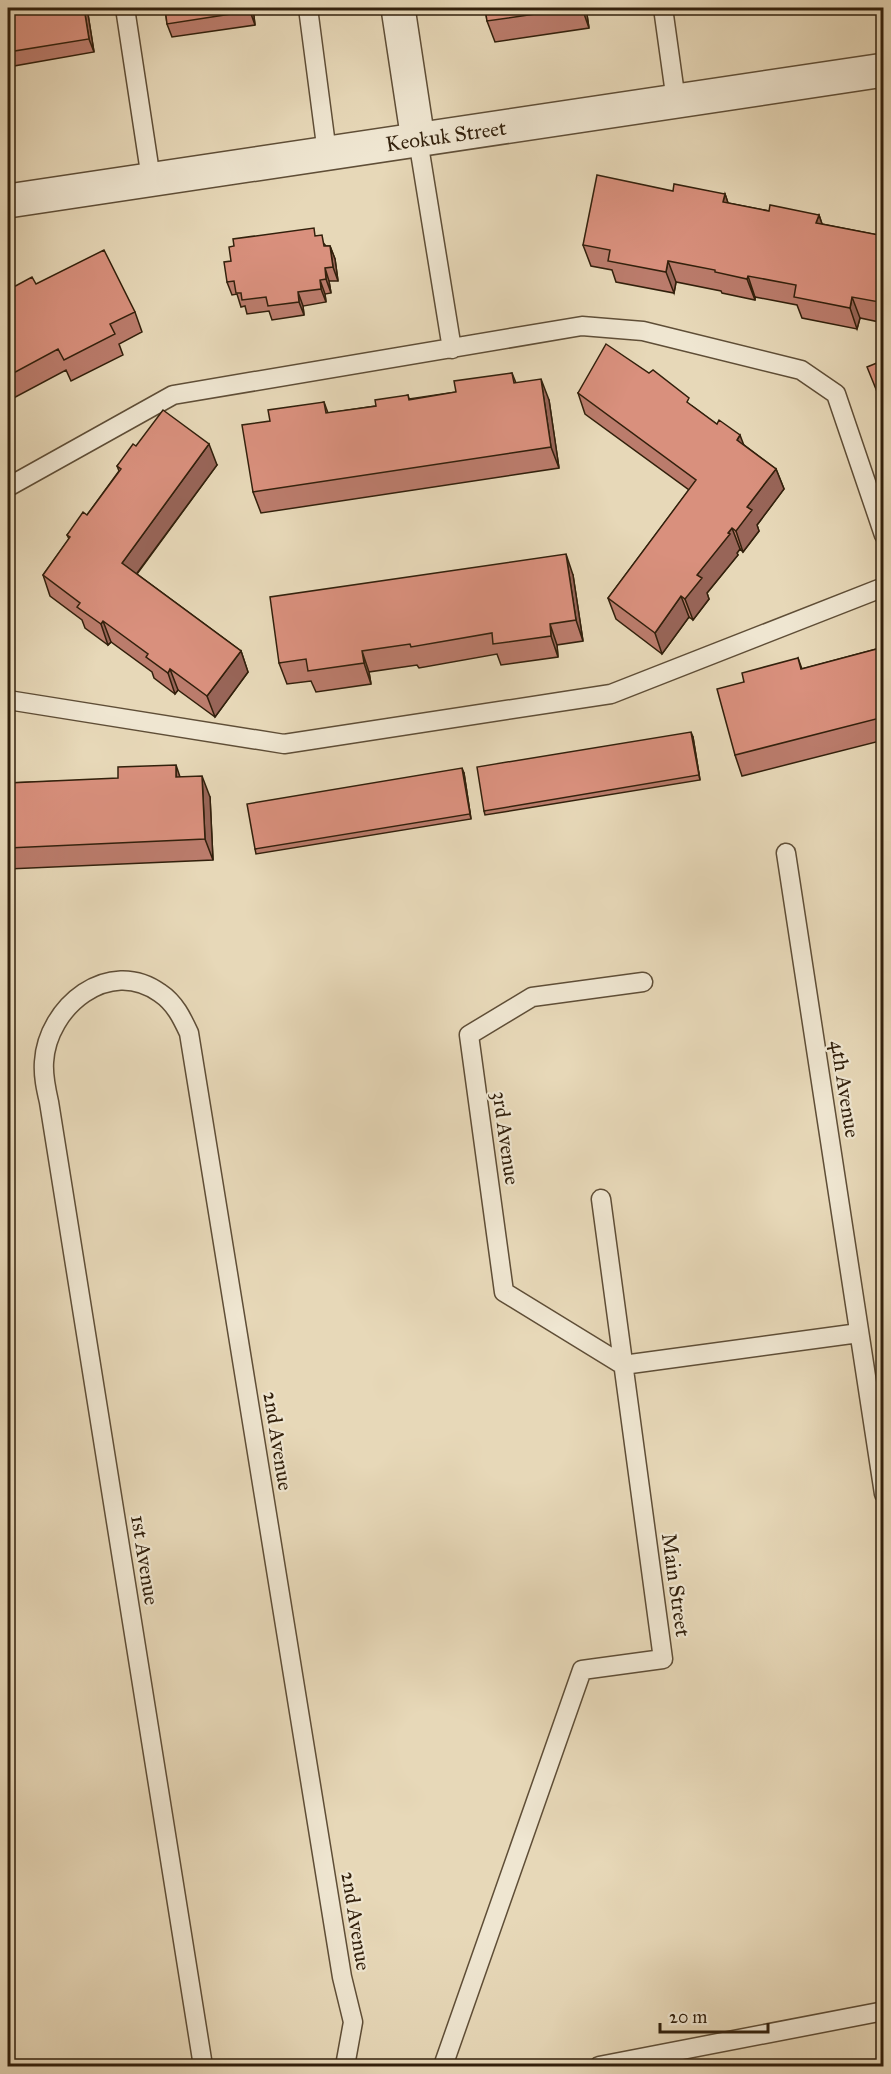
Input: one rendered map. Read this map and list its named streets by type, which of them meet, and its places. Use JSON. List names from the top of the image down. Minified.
{"streets":{"street":["Keokuk Street"],"lane":["4th Avenue","3rd Avenue","2nd Avenue","1st Avenue","Main Street"]},"crossings":[["3rd Avenue","Main Street"],["2nd Avenue","1st Avenue"]],"scale_bar":"20 m"}
